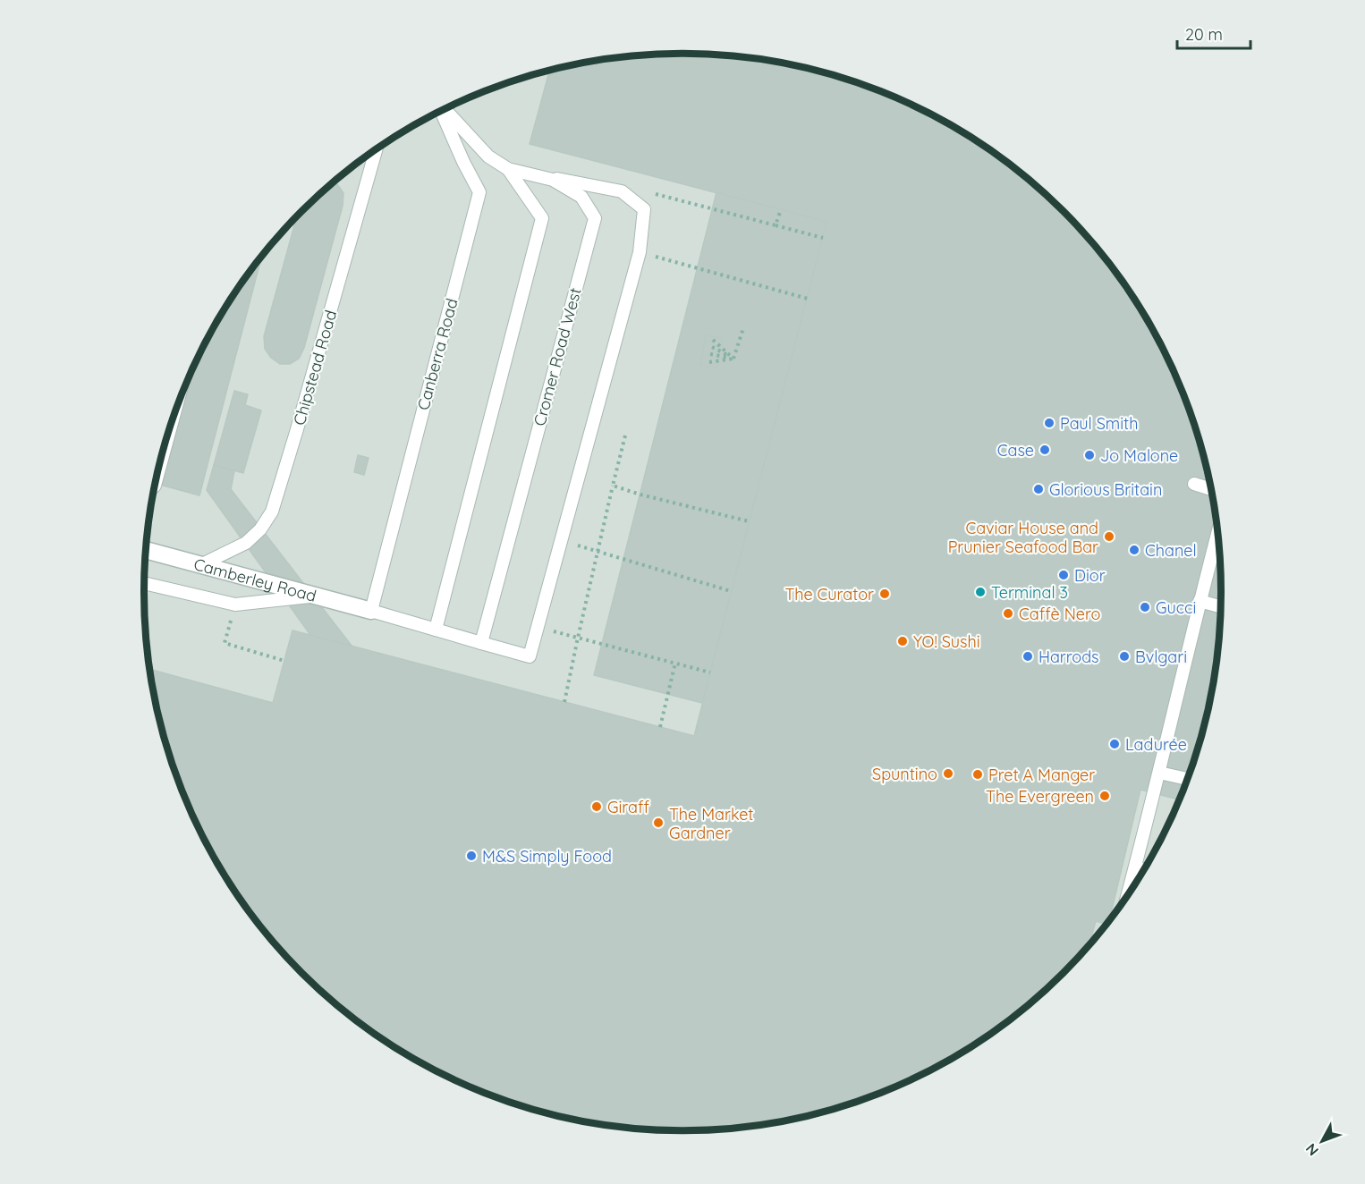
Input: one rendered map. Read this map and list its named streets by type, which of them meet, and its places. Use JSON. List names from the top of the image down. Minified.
{"streets":{"street":["Camberley Road"],"lane":["Canberra Road","Cromer Road West","Chipstead Road"]},"crossings":[["Canberra Road","Camberley Road"],["Chipstead Road","Camberley Road"]],"places":["Paul Smith","Case","Jo Malone","Glorious Britain","Caviar House and Prunier Seafood Bar","Chanel","Dior","Terminal 3","The Curator","Gucci","Caffè Nero","YO! Sushi","Harrods","Bvlgari","Ladurée","Spuntino","Pret A Manger","The Evergreen","Giraff","The Market Gardner","M&S Simply Food"],"scale_bar":"20 m","north":"bottom left"}
